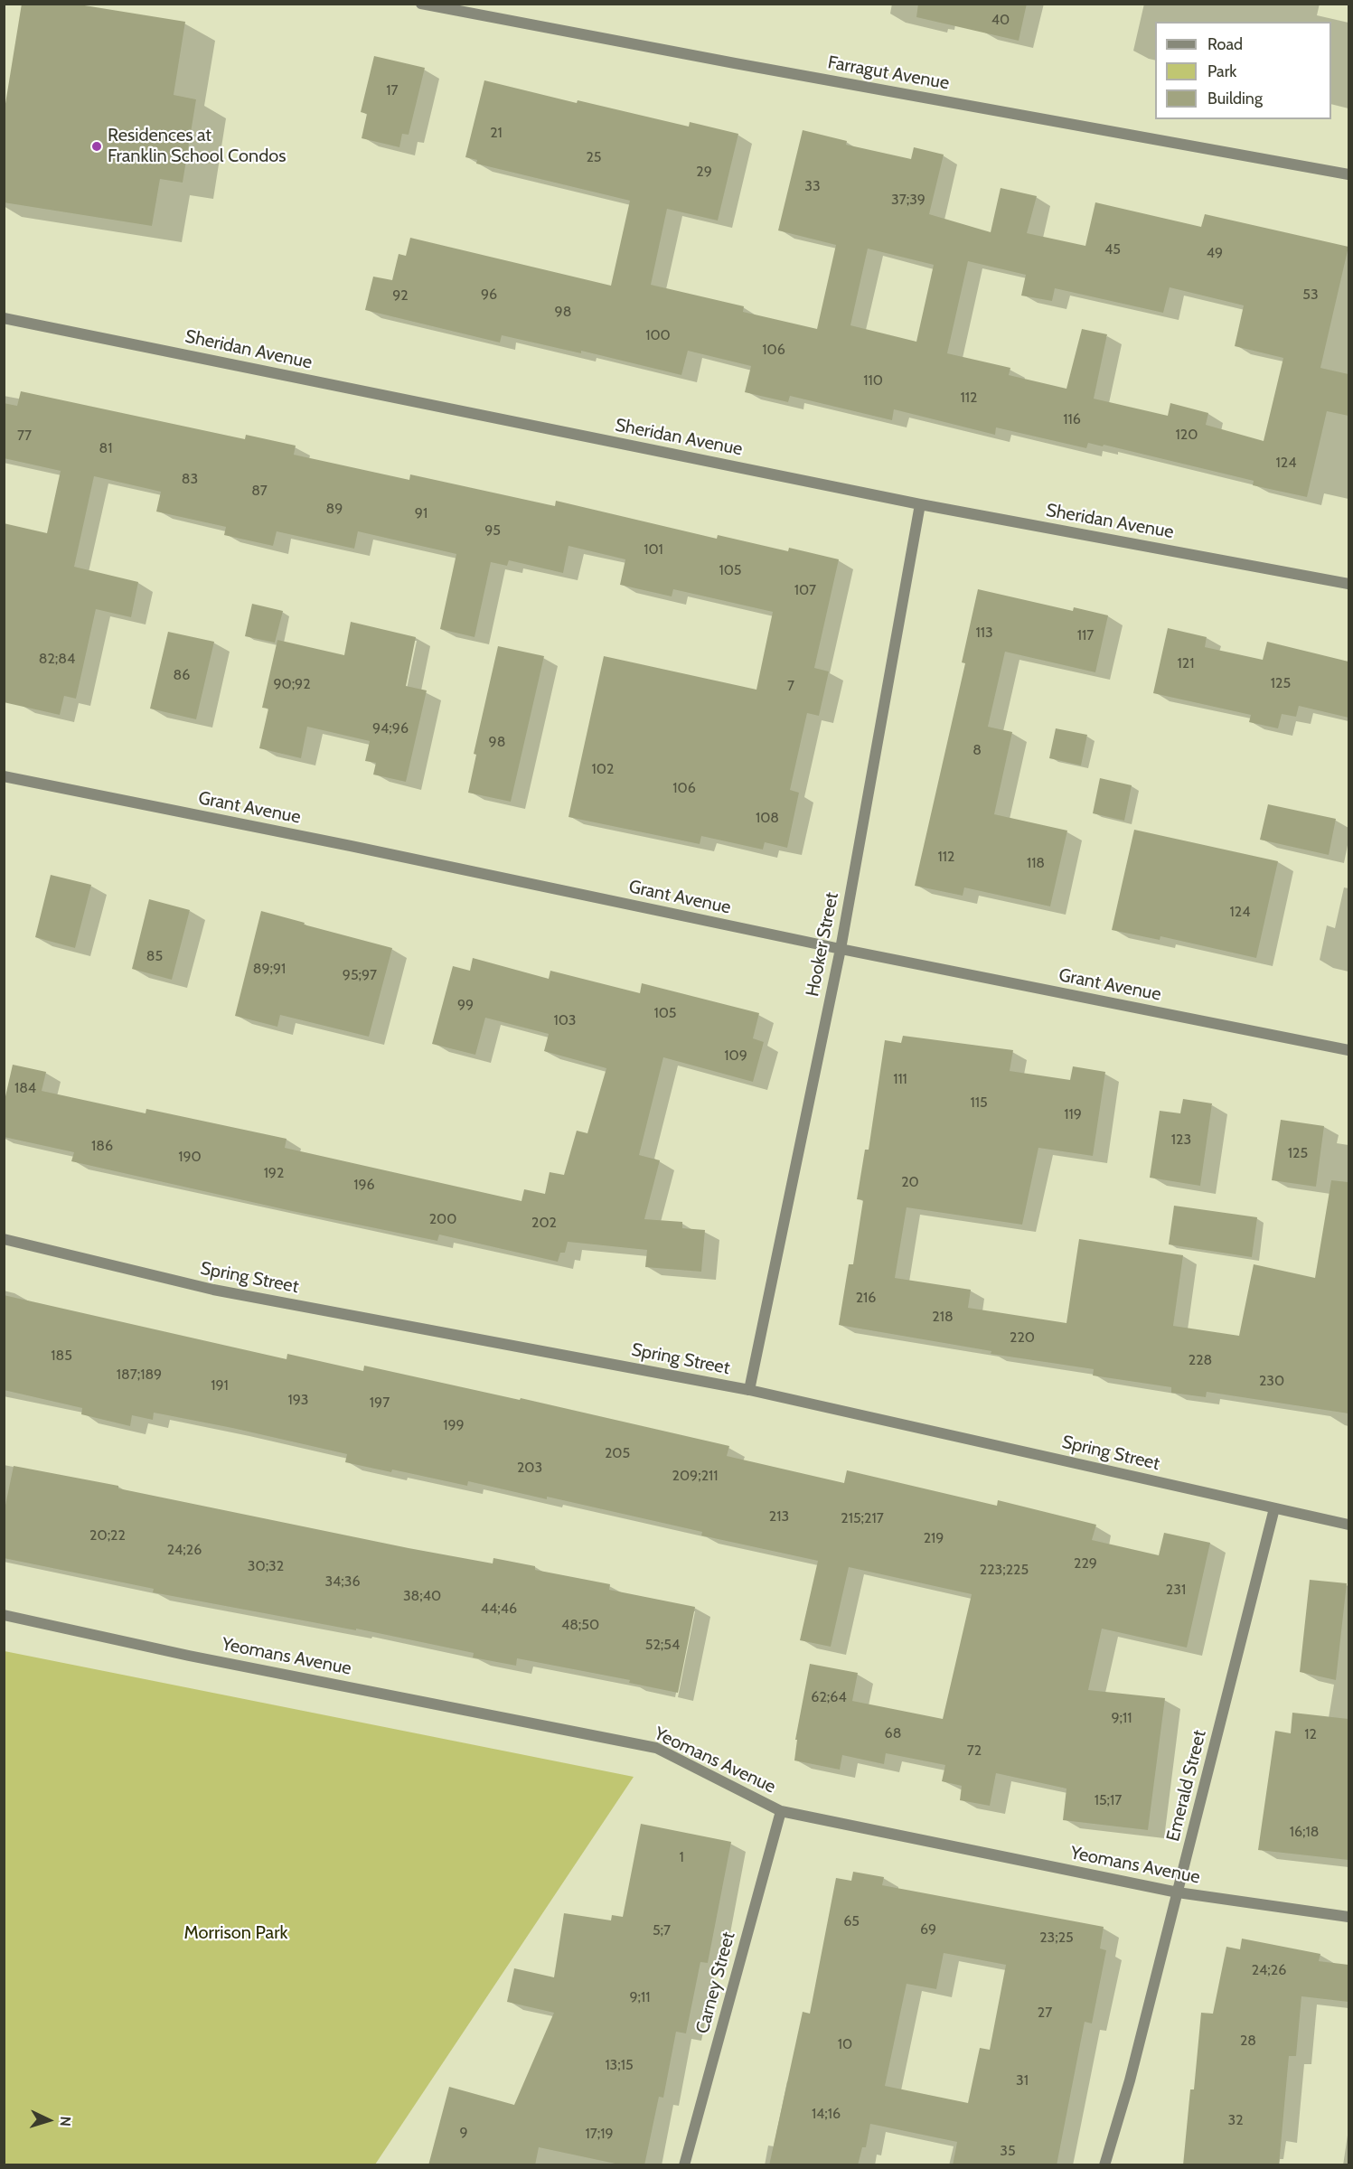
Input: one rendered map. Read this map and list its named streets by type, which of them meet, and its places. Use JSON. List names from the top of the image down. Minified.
{"streets":{"street":["Farragut Avenue","Sheridan Avenue","Grant Avenue","Hooker Street","Spring Street","Yeomans Avenue","Emerald Street","Carney Street"]},"crossings":[["Sheridan Avenue","Hooker Street"],["Grant Avenue","Hooker Street"],["Hooker Street","Spring Street"],["Spring Street","Emerald Street"],["Yeomans Avenue","Emerald Street"],["Yeomans Avenue","Carney Street"]],"parks":["Morrison Park"],"places":["Residences at Franklin School Condos"],"house_numbers":["40","17","21","25","29","33","37;39","45","49","96","53","92","98","100","106","110","112","116","120","77","81","124","83","87","89","91","95","101","105","107","113","117","82;84","121","86","125","90;92","7","94;96","98","8","102","106","108","112","118","124","85","89;91","95;97","99","105","103","109","111","184","115","119","123","186","125","190","192","20","196","200","202","216","218","220","185","228","187;189","230","191","193","197","199","205","203","209;211","213","215;217","20;22","219","24;26","229","30;32","223;225","34;36","231","38;40","44;46","48;50","52;54","62;64","9;11","68","12","72","15;17","16;18","1","65","69","5;7","23;25","24;26","9;11","27","28","10","13;15","31","14;16","32","9","17;19","35"],"legend":["Road","Park","Building"],"north":"right"}
